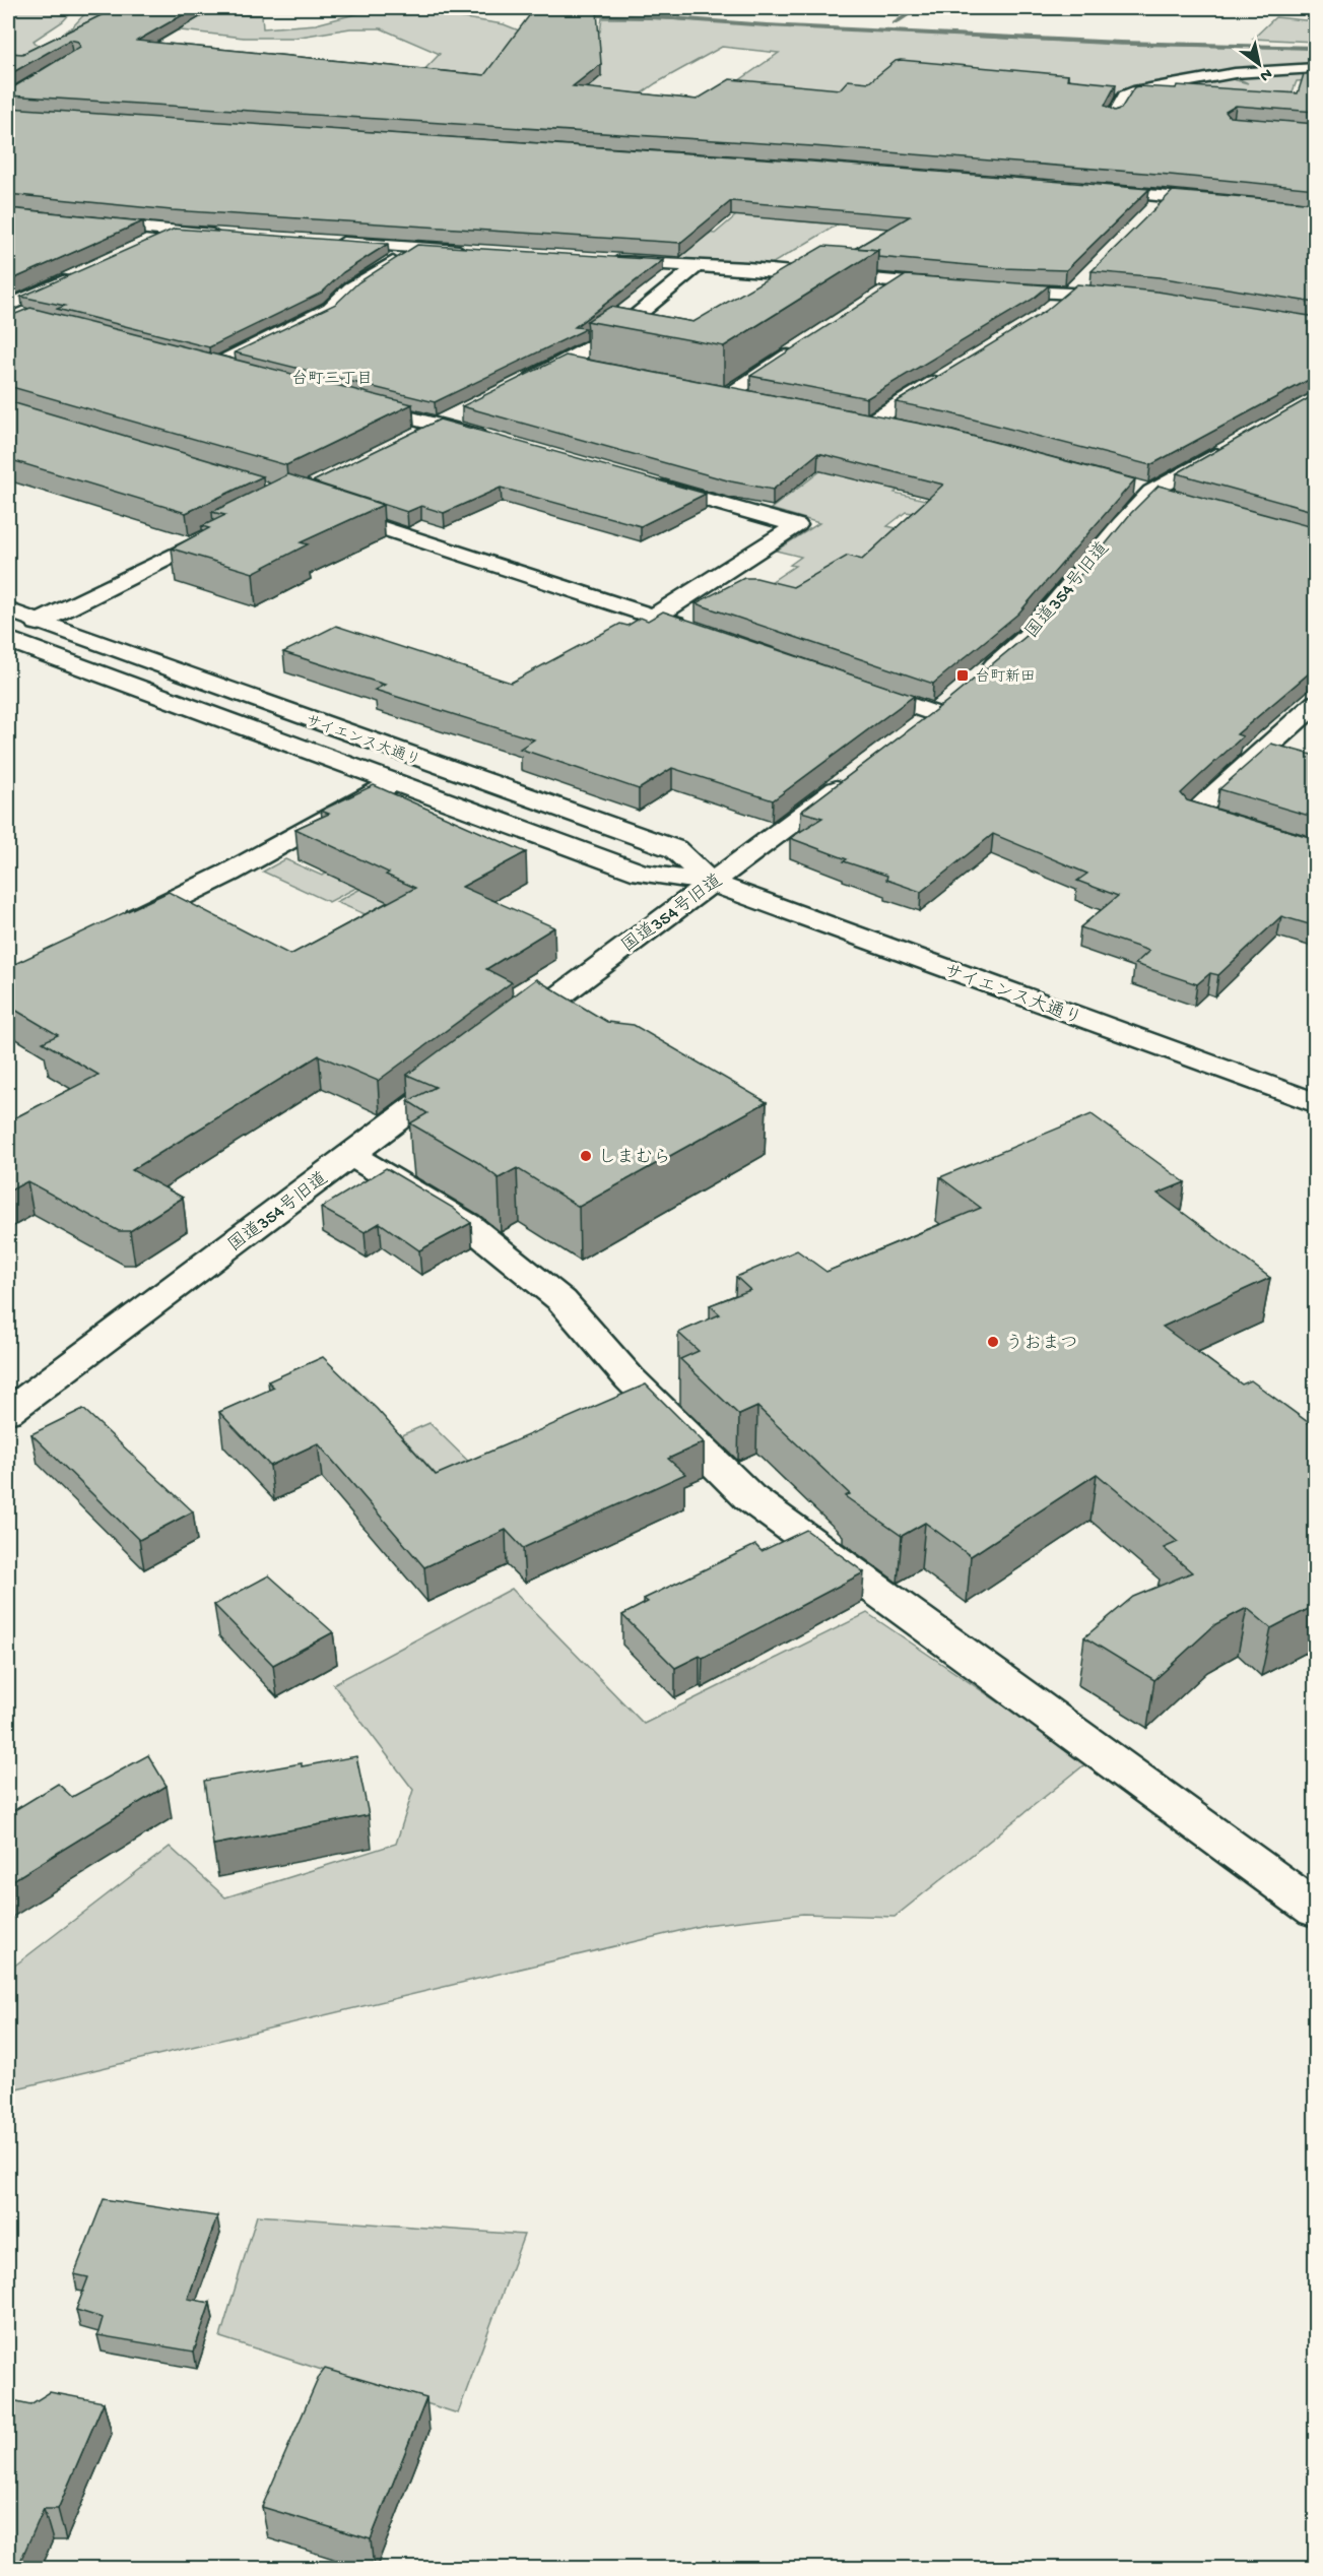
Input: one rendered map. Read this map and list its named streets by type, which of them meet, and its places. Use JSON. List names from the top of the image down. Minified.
{"streets":{"street":["国道354号旧道","サイエンス大通り"]},"crossings":[["国道354号旧道","サイエンス大通り"]],"districts":["台町三丁目"],"places":{"transit":["台町新田"],"other":["しまむら","うおまつ"]},"north":"bottom right"}
